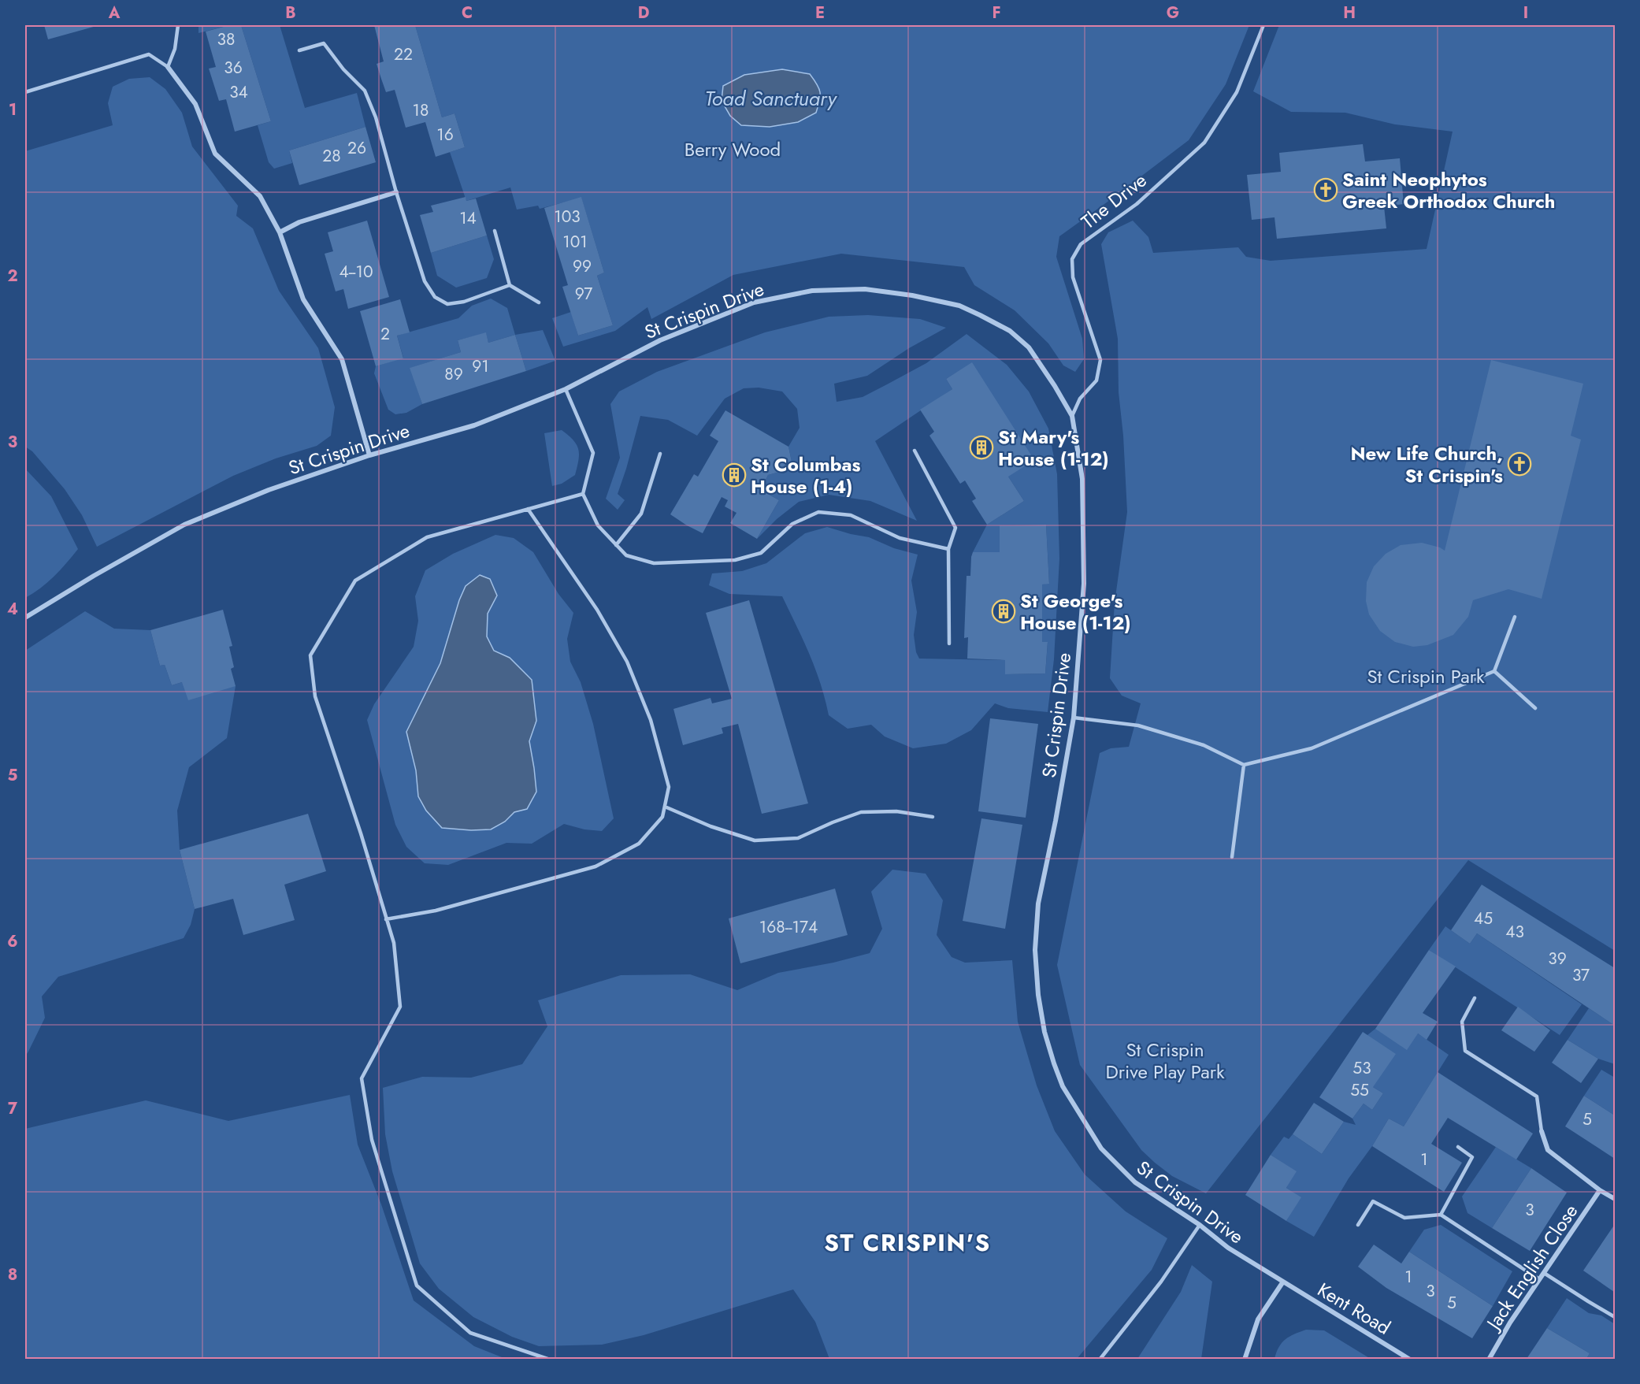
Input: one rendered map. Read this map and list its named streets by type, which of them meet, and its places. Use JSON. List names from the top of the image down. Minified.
{"streets":{"street":["St Crispin Drive","Jack English Close","Kent Road"],"lane":["The Drive"]},"crossings":[["The Drive","St Crispin Drive"],["St Crispin Drive","Kent Road"]],"districts":["ST CRISPIN'S"],"water":["Toad Sanctuary"],"parks":["Berry Wood","St Crispin Park","St Crispin Drive Play Park"],"places":{"church":["Saint Neophytos Greek Orthodox Church","New Life Church, St Crispin's"],"building":["St Mary's House (1-12)","St Columbas House (1-4)","St George's House (1-12)"]},"house_numbers":["38","22","36","34","18","16","26","28","103","14","101","99","4--10","97","2","91","89","45","168--174","43","39","37","53","55","5","1","3","1","3","5"],"grid":{"columns":["A","B","C","D","E","F","G","H","I"],"rows":["1","2","3","4","5","6","7","8"]}}
